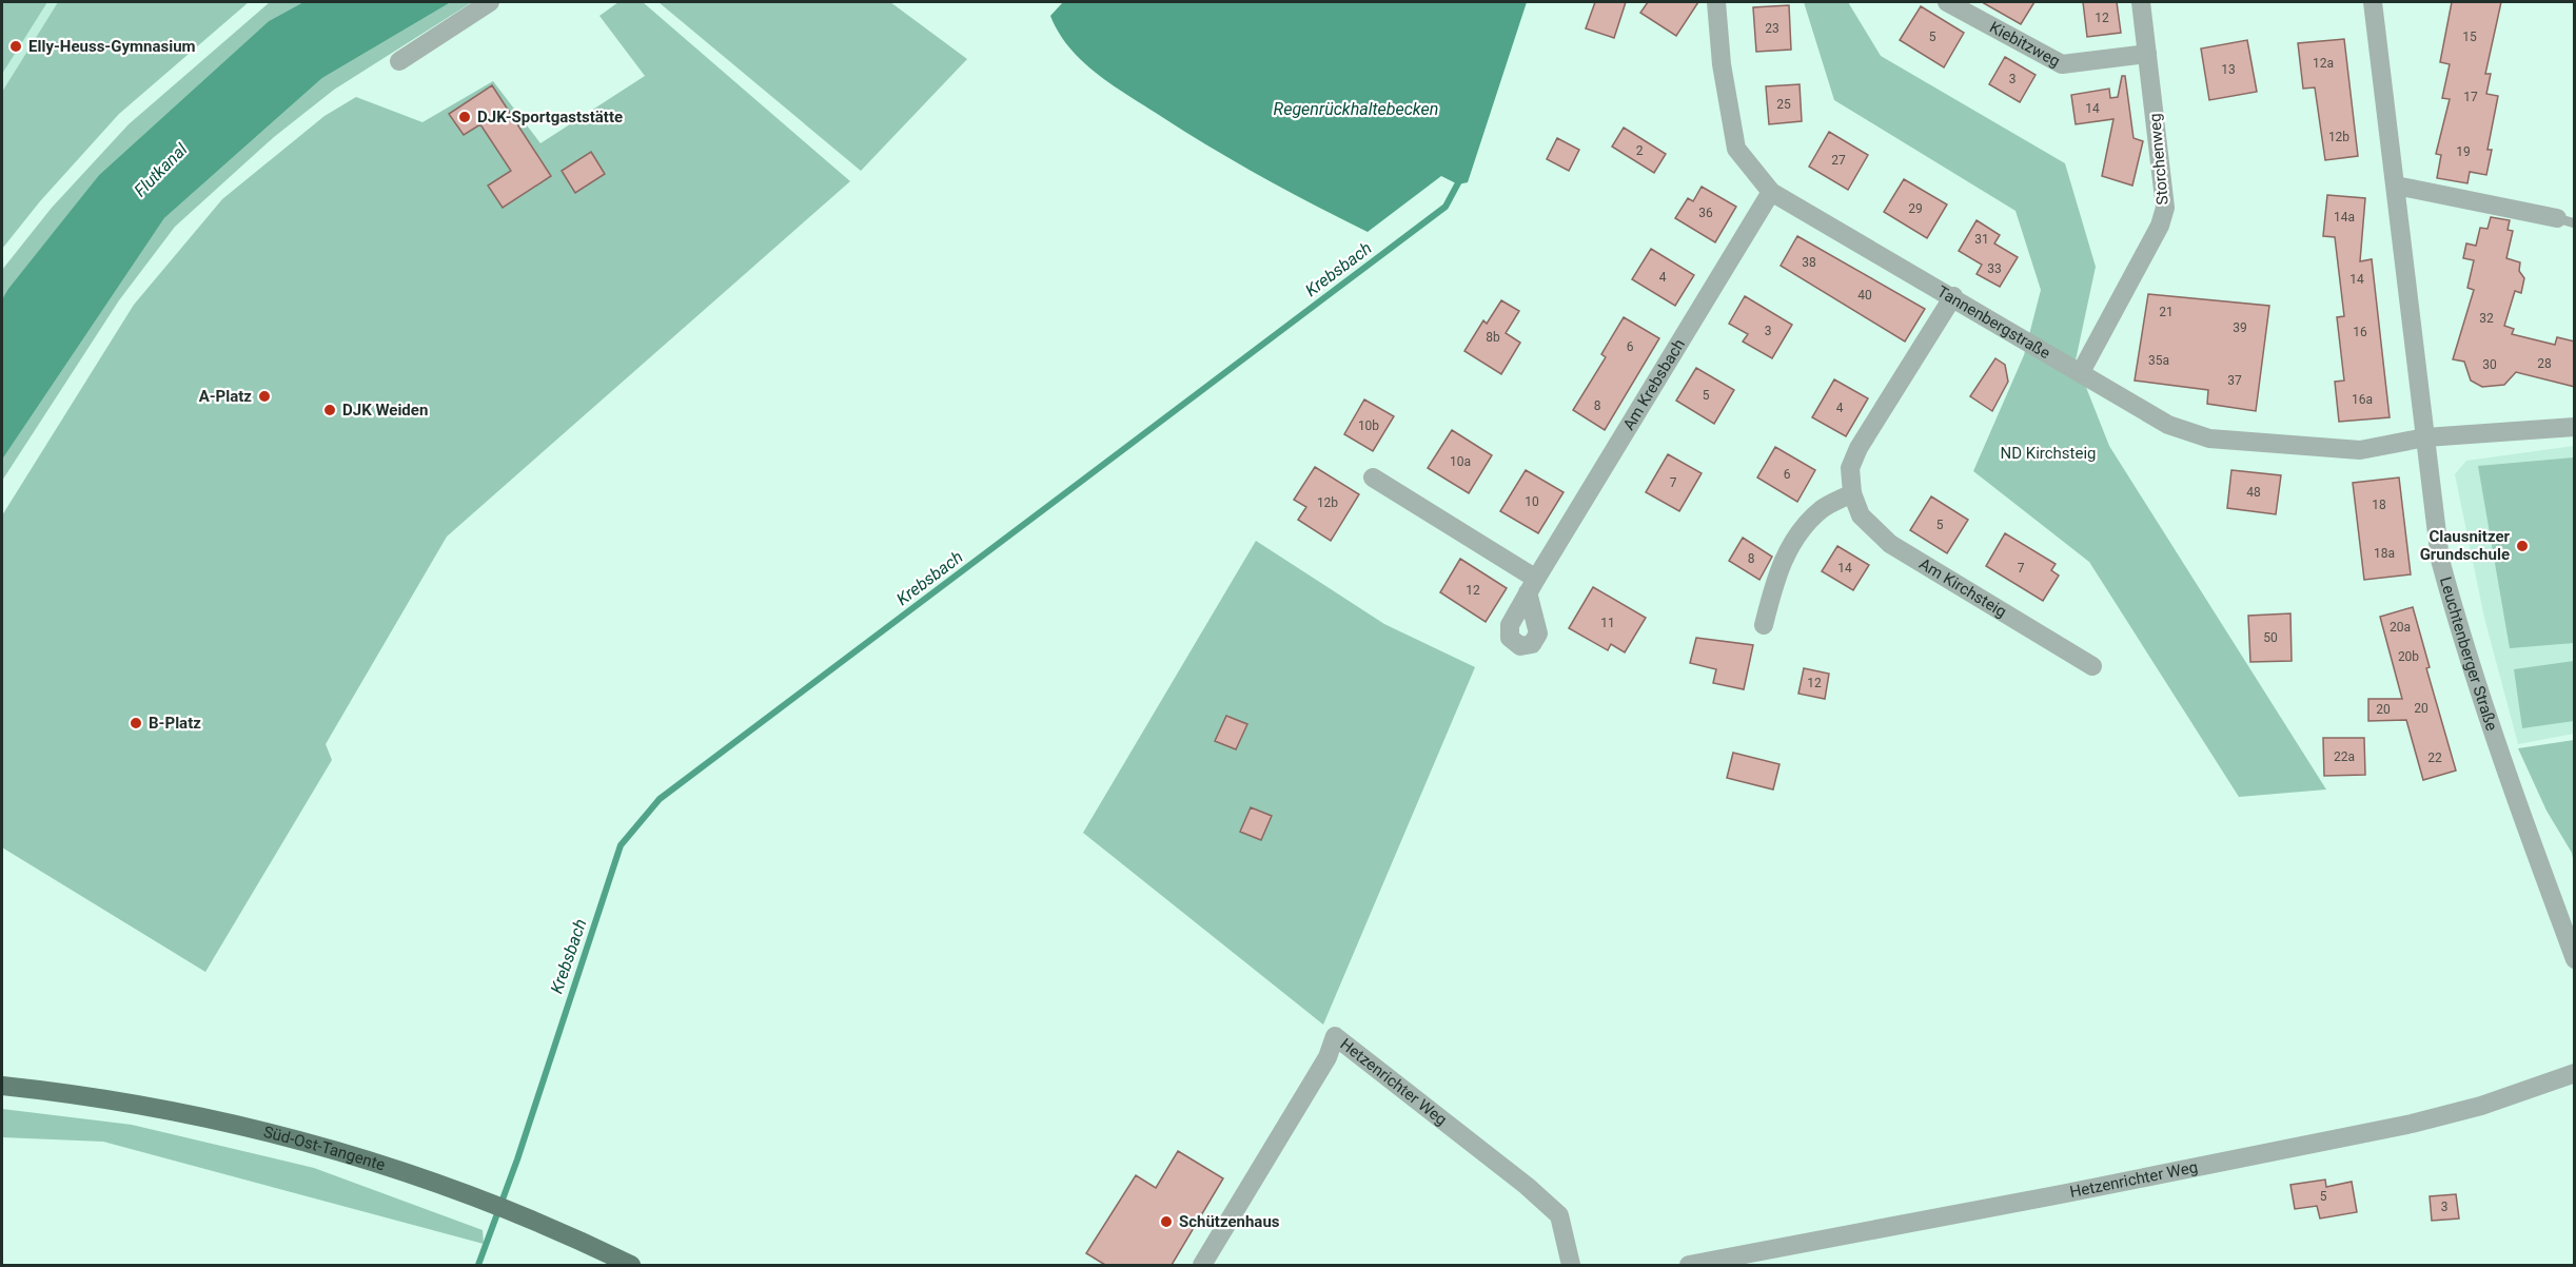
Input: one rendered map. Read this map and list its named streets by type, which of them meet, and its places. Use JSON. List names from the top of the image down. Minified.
{"streets":{"main road":["Süd-Ost-Tangente"],"street":["Kiebitzweg","Storchenweg","Tannenbergstraße","Am Krebsbach","Am Kirchsteig","Leuchtenberger Straße","Hetzenrichter Weg"]},"crossings":[["Kiebitzweg","Storchenweg"],["Storchenweg","Tannenbergstraße"],["Tannenbergstraße","Am Krebsbach"],["Tannenbergstraße","Am Kirchsteig"],["Tannenbergstraße","Leuchtenberger Straße"]],"water":["Regenrückhaltebecken","Flutkanal","Krebsbach"],"parks":["ND Kirchsteig"],"places":["Elly-Heuss-Gymnasium","DJK-Sportgaststätte","A-Platz","DJK Weiden","Clausnitzer Grundschule","B-Platz","Schützenhaus"],"house_numbers":["12","23","5","15","12a","13","3","17","25","14","12b","2","19","27","29","36","14a","31","38","33","4","14","40","21","32","39","3","16","8b","6","35a","28","30","37","5","16a","8","4","10b","10a","6","7","48","10","12b","18","5","18a","8","14","7","12","11","20a","50","20b","12","20","20","22a","22","5","3"]}
